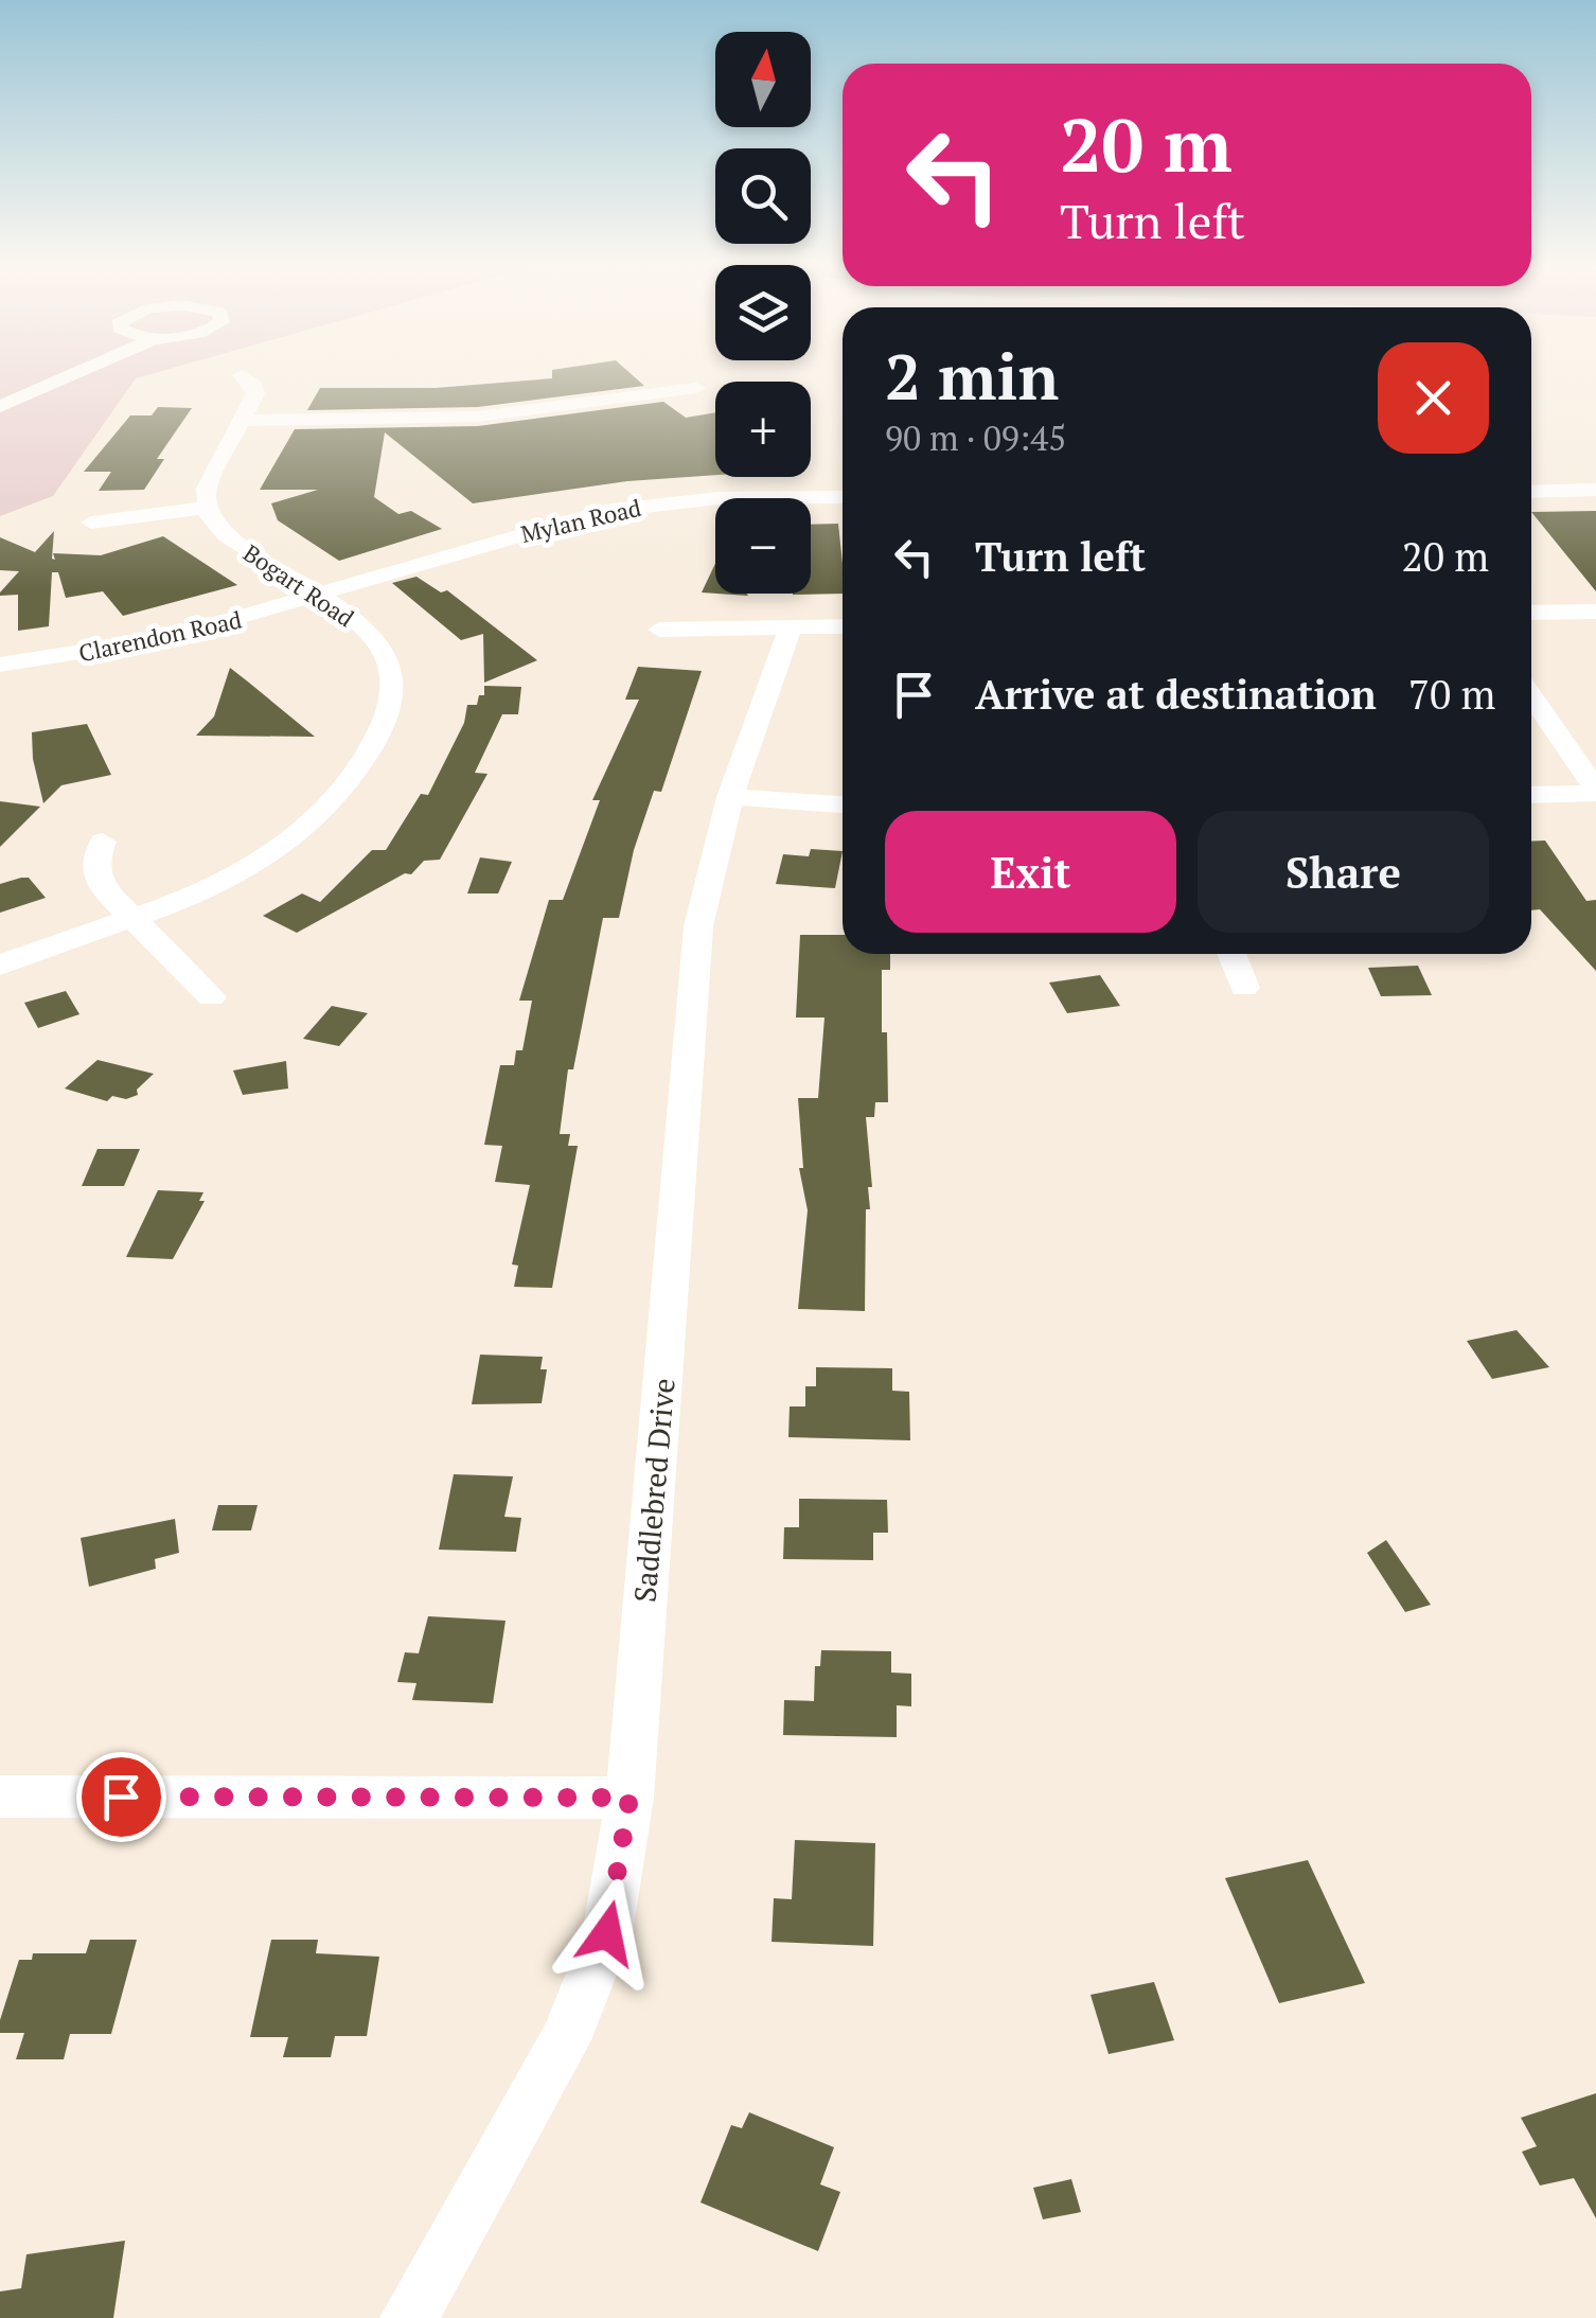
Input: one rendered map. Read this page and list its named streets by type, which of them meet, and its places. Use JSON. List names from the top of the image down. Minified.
{"streets":{"street":["Mylan Road","Bogart Road","Clarendon Road","Saddlebred Drive"]},"crossings":[["Mylan Road","Bogart Road"],["Mylan Road","Clarendon Road"],["Bogart Road","Clarendon Road"]],"north":"top","page":{"map_buttons":["+","−"],"turn":["20 m","Turn left"],"heading":["2 min","90 m · 09:45"],"list":[{"name":"Turn left","value":"20 m"},{"name":"Arrive at destination","value":"70 m"}],"buttons":["Exit","Share"]}}
